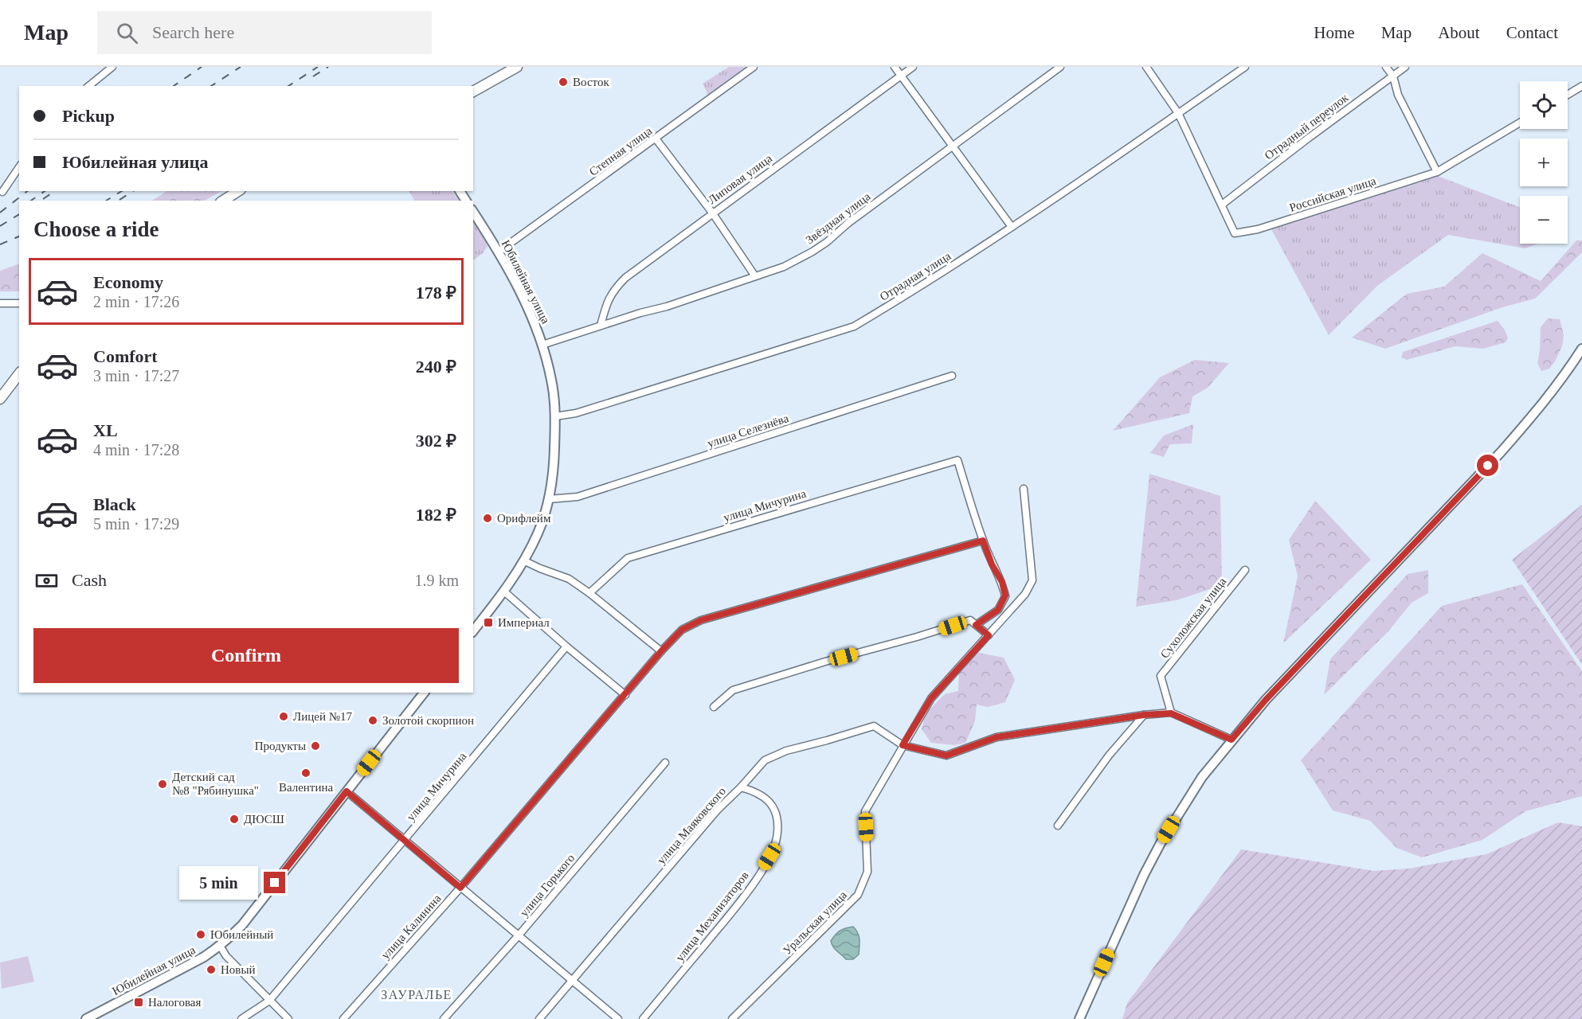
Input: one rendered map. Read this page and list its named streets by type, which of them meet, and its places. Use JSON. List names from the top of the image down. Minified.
{"streets":{"street":["Отрадный переулок","Степная улица","Липовая улица","Российская улица","Звёздная улица","Отрадная улица","Юбилейная улица","улица Селезнёва","улица Мичурина","Сухоложская улица","улица Маяковского","улица Горького","улица Механизаторов","Уральская улица","улица Калинина"]},"crossings":[["Отрадный переулок","Российская улица"],["Степная улица","Юбилейная улица"],["Липовая улица","Звёздная улица"],["Звёздная улица","Юбилейная улица"],["Отрадная улица","Юбилейная улица"],["Юбилейная улица","улица Селезнёва"],["улица Мичурина","улица Калинина"],["улица Маяковского","улица Механизаторов"],["улица Маяковского","Уральская улица"]],"districts":["ЗАУРАЛЬЕ"],"places":{"other":["Восток","Орифлейм","Лицей №17","Золотой скорпион","Продукты","Валентина","Детский сад №8 \"Рябинушка\"","ДЮСШ","Юбилейный","Новый"],"transit":["Империал","Налоговая"]},"page":{"header":"Map","search":"Search here","nav":["Home","Map","About","Contact"],"map_buttons":["+","−"],"banner":["Pickup","Юбилейная улица"],"heading":"Choose a ride","list":[{"name":"Economy","note":"2 min · 17:26","value":"178 ₽"},{"name":"Comfort","note":"3 min · 17:27","value":"240 ₽"},{"name":"XL","note":"4 min · 17:28","value":"302 ₽"},{"name":"Black","note":"5 min · 17:29","value":"182 ₽"}],"pay":["Cash","1.9 km"],"buttons":"Confirm","bubble":"5 min"}}
